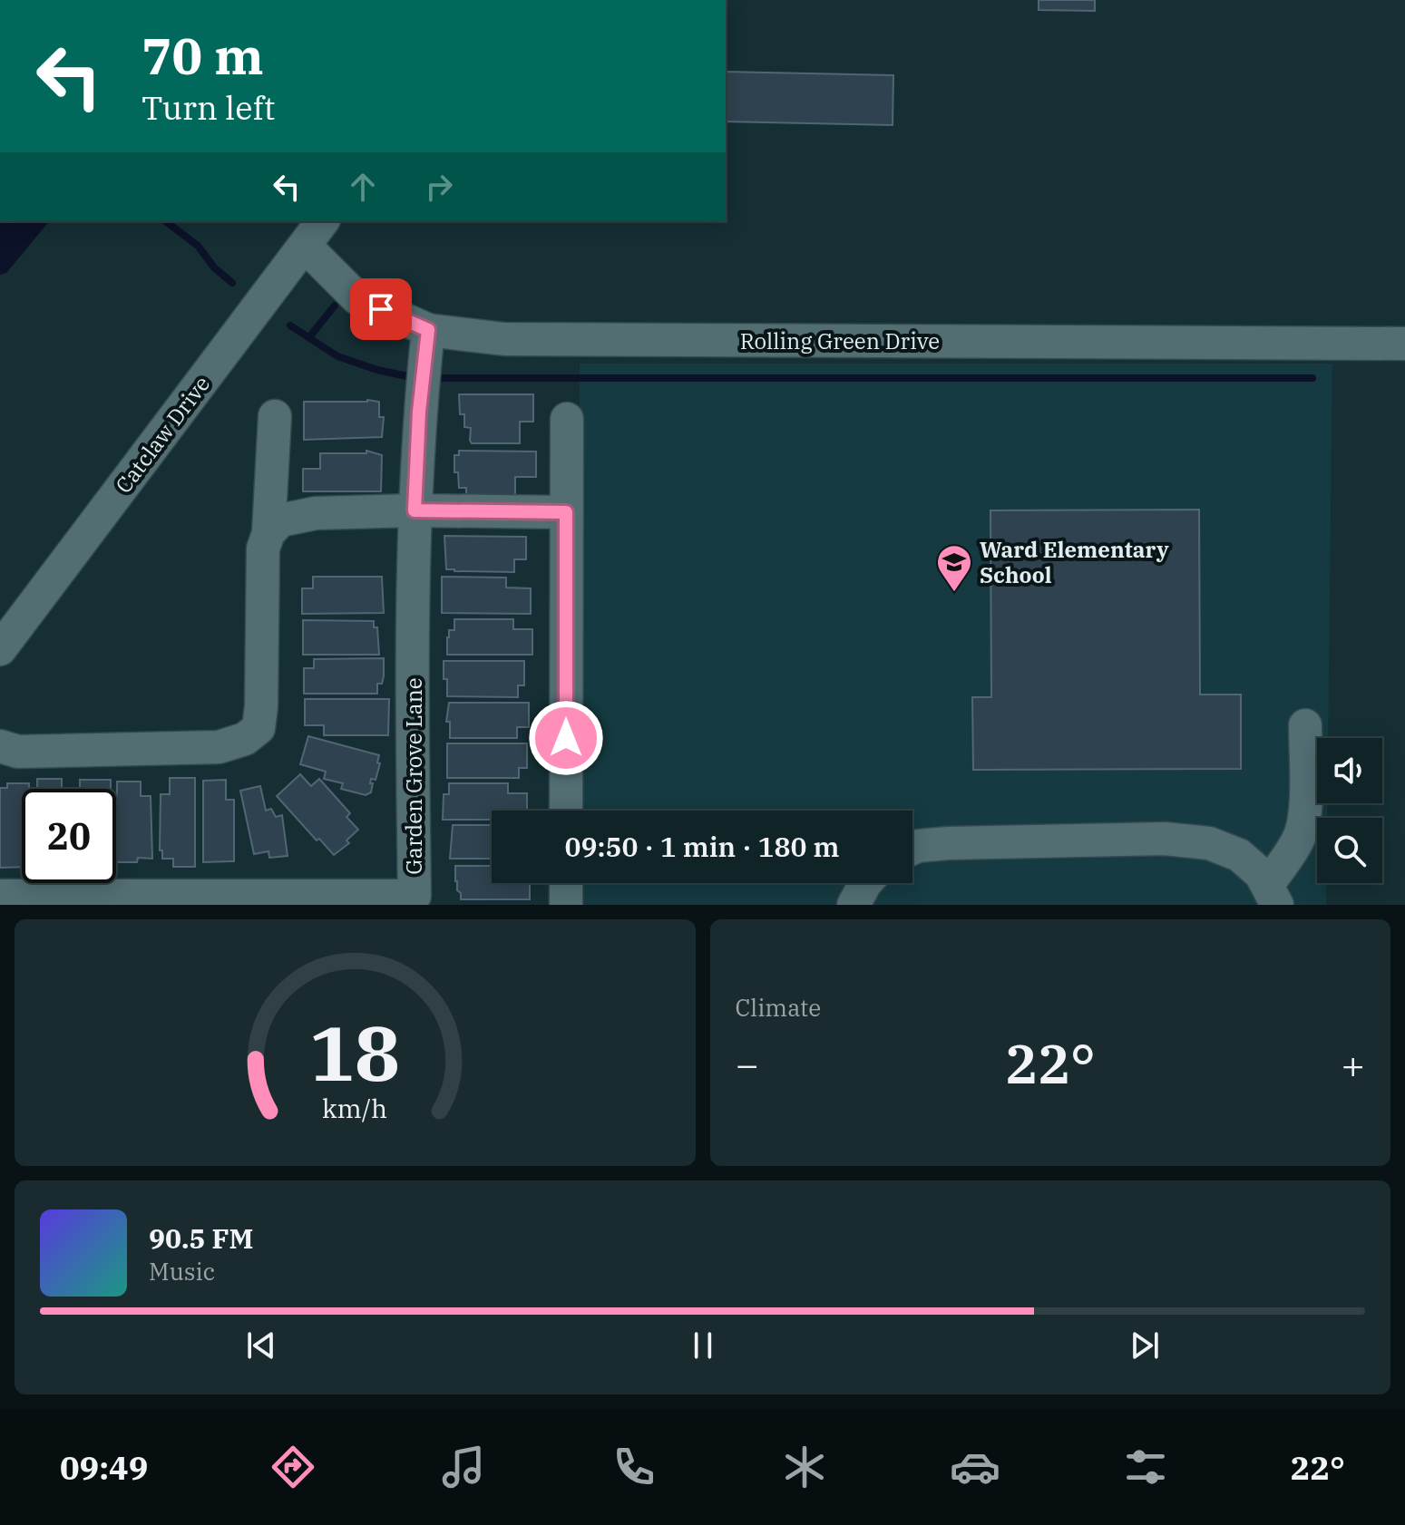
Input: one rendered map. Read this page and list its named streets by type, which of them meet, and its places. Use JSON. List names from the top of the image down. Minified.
{"streets":{"street":["Rolling Green Drive","Catclaw Drive","Garden Grove Lane"]},"crossings":[["Rolling Green Drive","Catclaw Drive"],["Rolling Green Drive","Garden Grove Lane"]],"places":{"school or university":["Ward Elementary School"]},"page":{"turn":["70 m","Turn left"],"limit":"20","trip":"09:50 · 1 min · 180 m","tile":"Climate","heat":["−","22°","+"],"song":["90.5 FM","Music"],"tabs":["09:49","22°"],"gauge":["18","km/h"]}}
